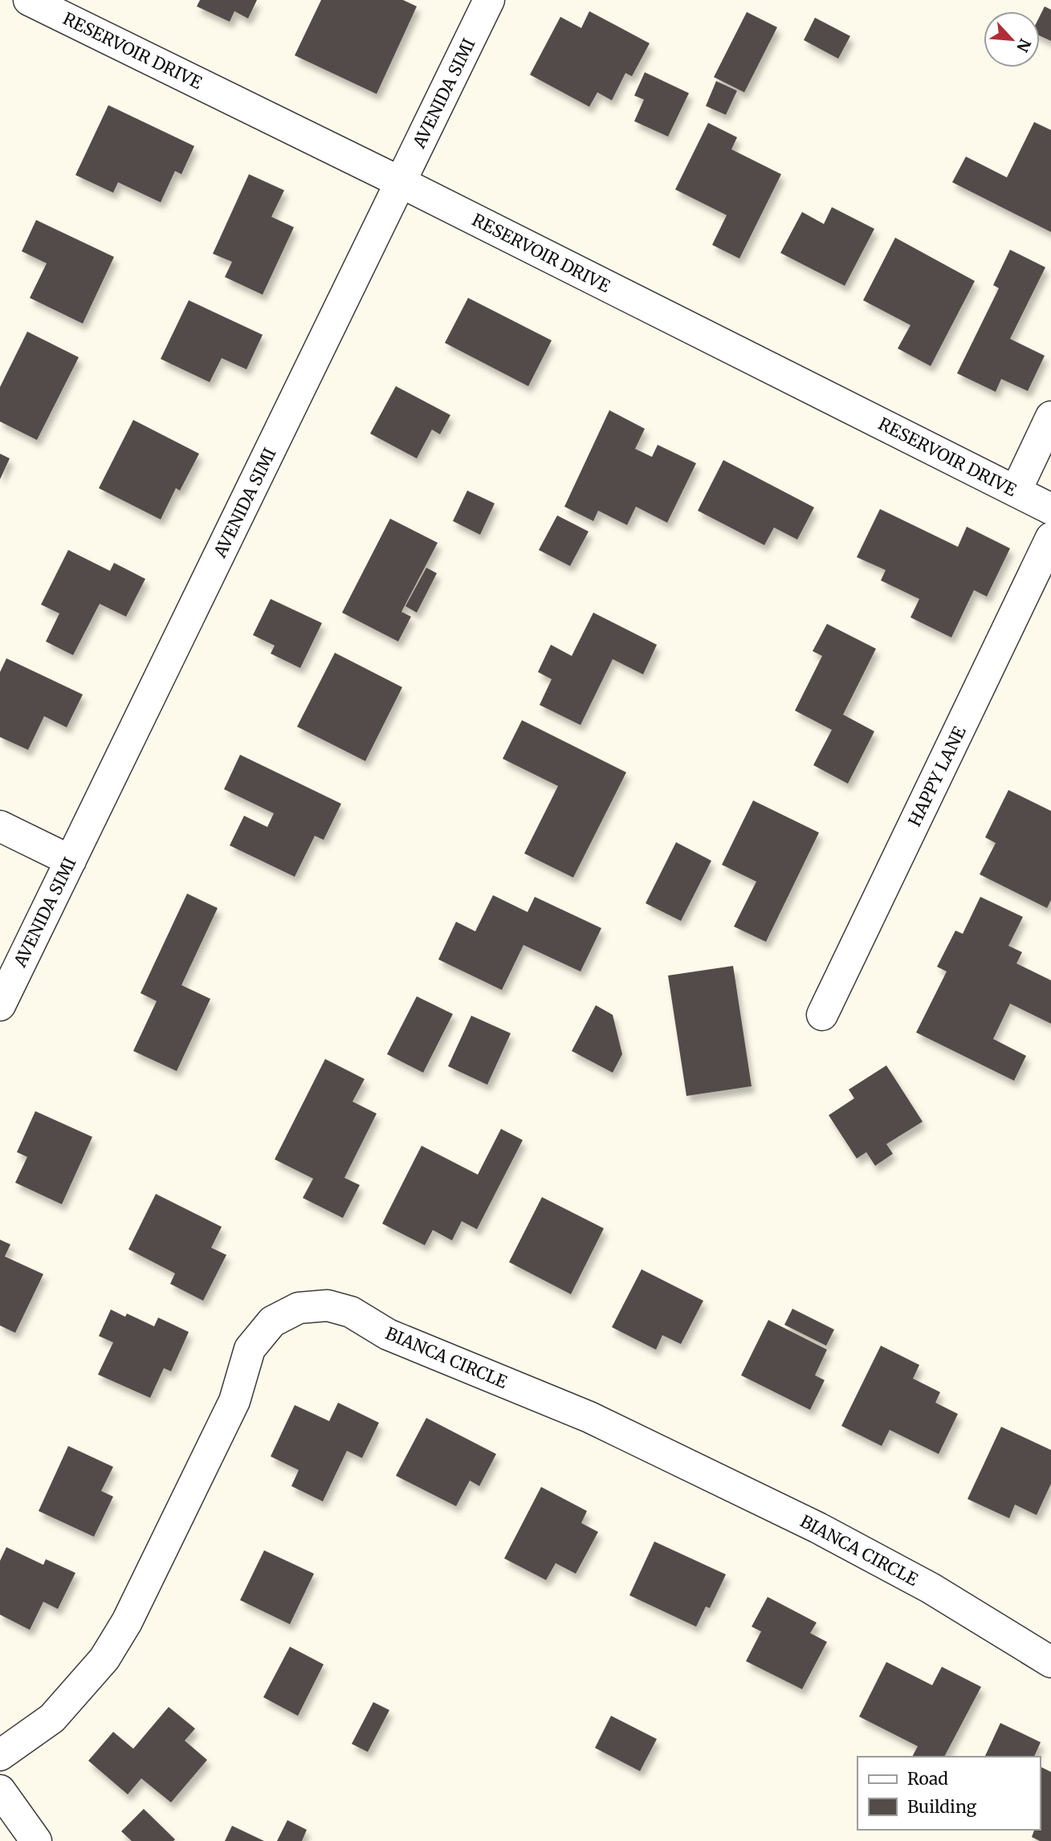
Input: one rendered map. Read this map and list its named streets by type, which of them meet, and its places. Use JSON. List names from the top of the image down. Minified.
{"streets":{"street":["RESERVOIR DRIVE","AVENIDA SIMI","HAPPY LANE","BIANCA CIRCLE"]},"crossings":[["RESERVOIR DRIVE","AVENIDA SIMI"]],"legend":["Road","Building"],"north":"bottom right"}
